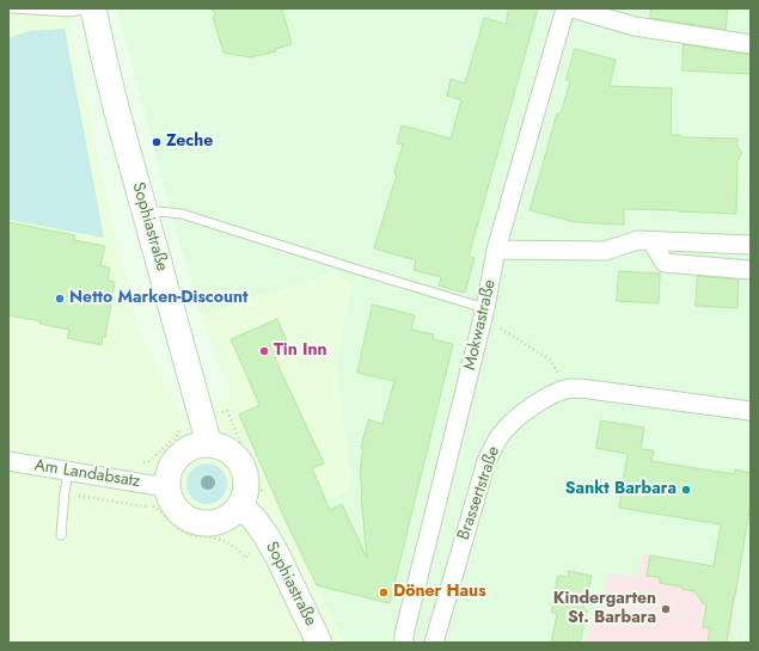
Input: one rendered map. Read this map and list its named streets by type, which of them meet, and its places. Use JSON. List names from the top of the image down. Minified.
{"streets":{"street":["Sophiastraße","Mokwastraße","Am Landabsatz","Brassertstraße"]},"crossings":[["Sophiastraße","Am Landabsatz"]],"places":["Zeche","Netto Marken-Discount","Tin Inn","Sankt Barbara","Döner Haus","Kindergarten St. Barbara"]}
